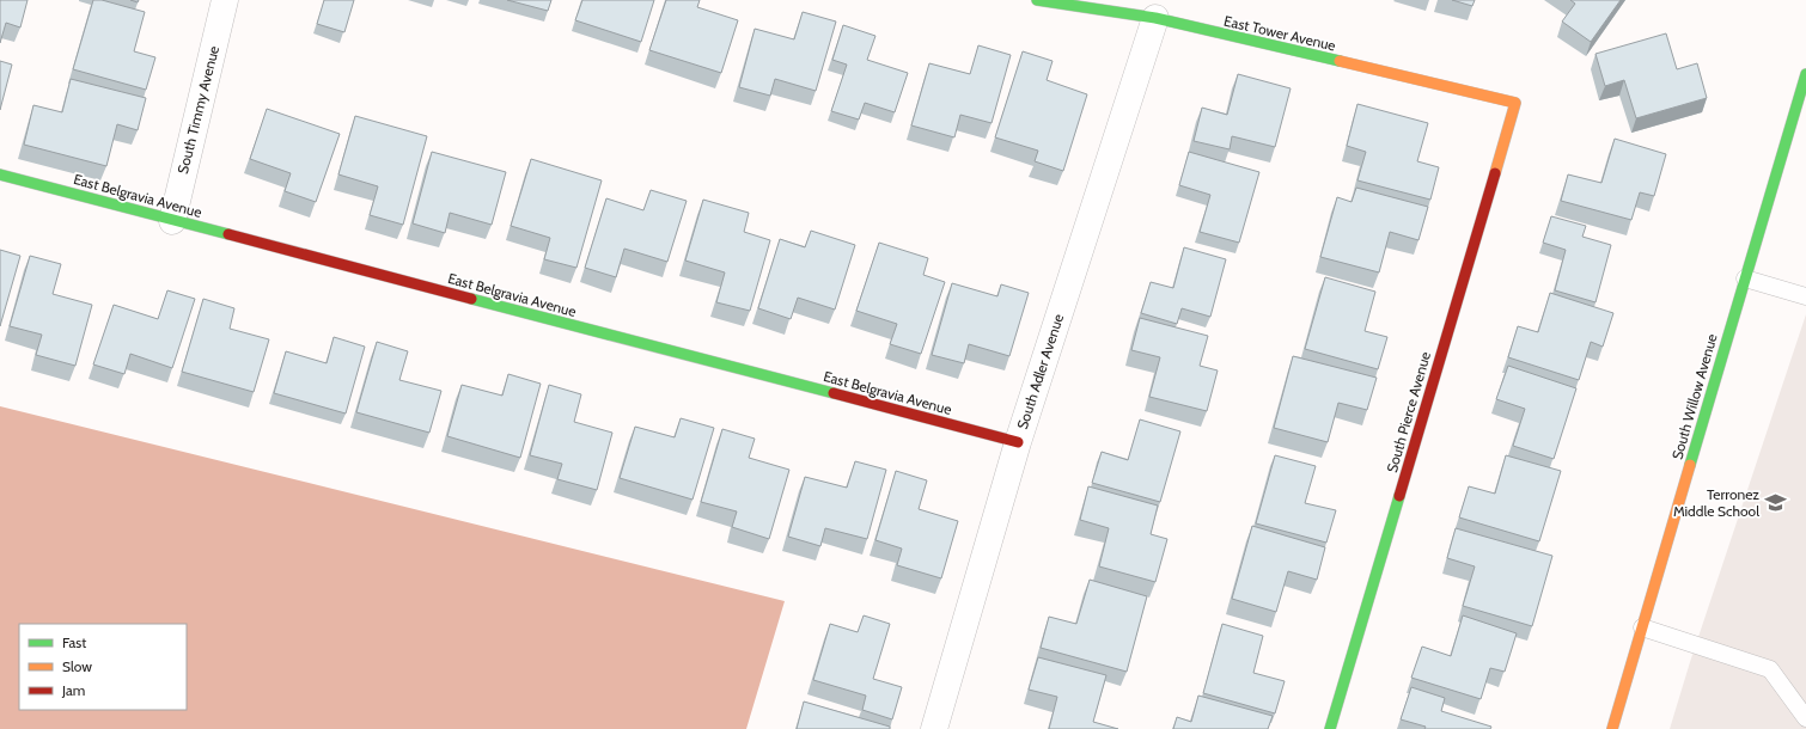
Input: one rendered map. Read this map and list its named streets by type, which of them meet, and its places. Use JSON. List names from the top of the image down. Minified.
{"streets":{"street":["East Tower Avenue","South Timmy Avenue","East Belgravia Avenue","South Adler Avenue","South Willow Avenue","South Pierce Avenue"]},"crossings":[["East Tower Avenue","South Adler Avenue"],["East Tower Avenue","South Pierce Avenue"],["South Timmy Avenue","East Belgravia Avenue"],["East Belgravia Avenue","South Adler Avenue"]],"places":{"school or university":["Terronez Middle School"]},"legend":["Fast","Slow","Jam"]}
